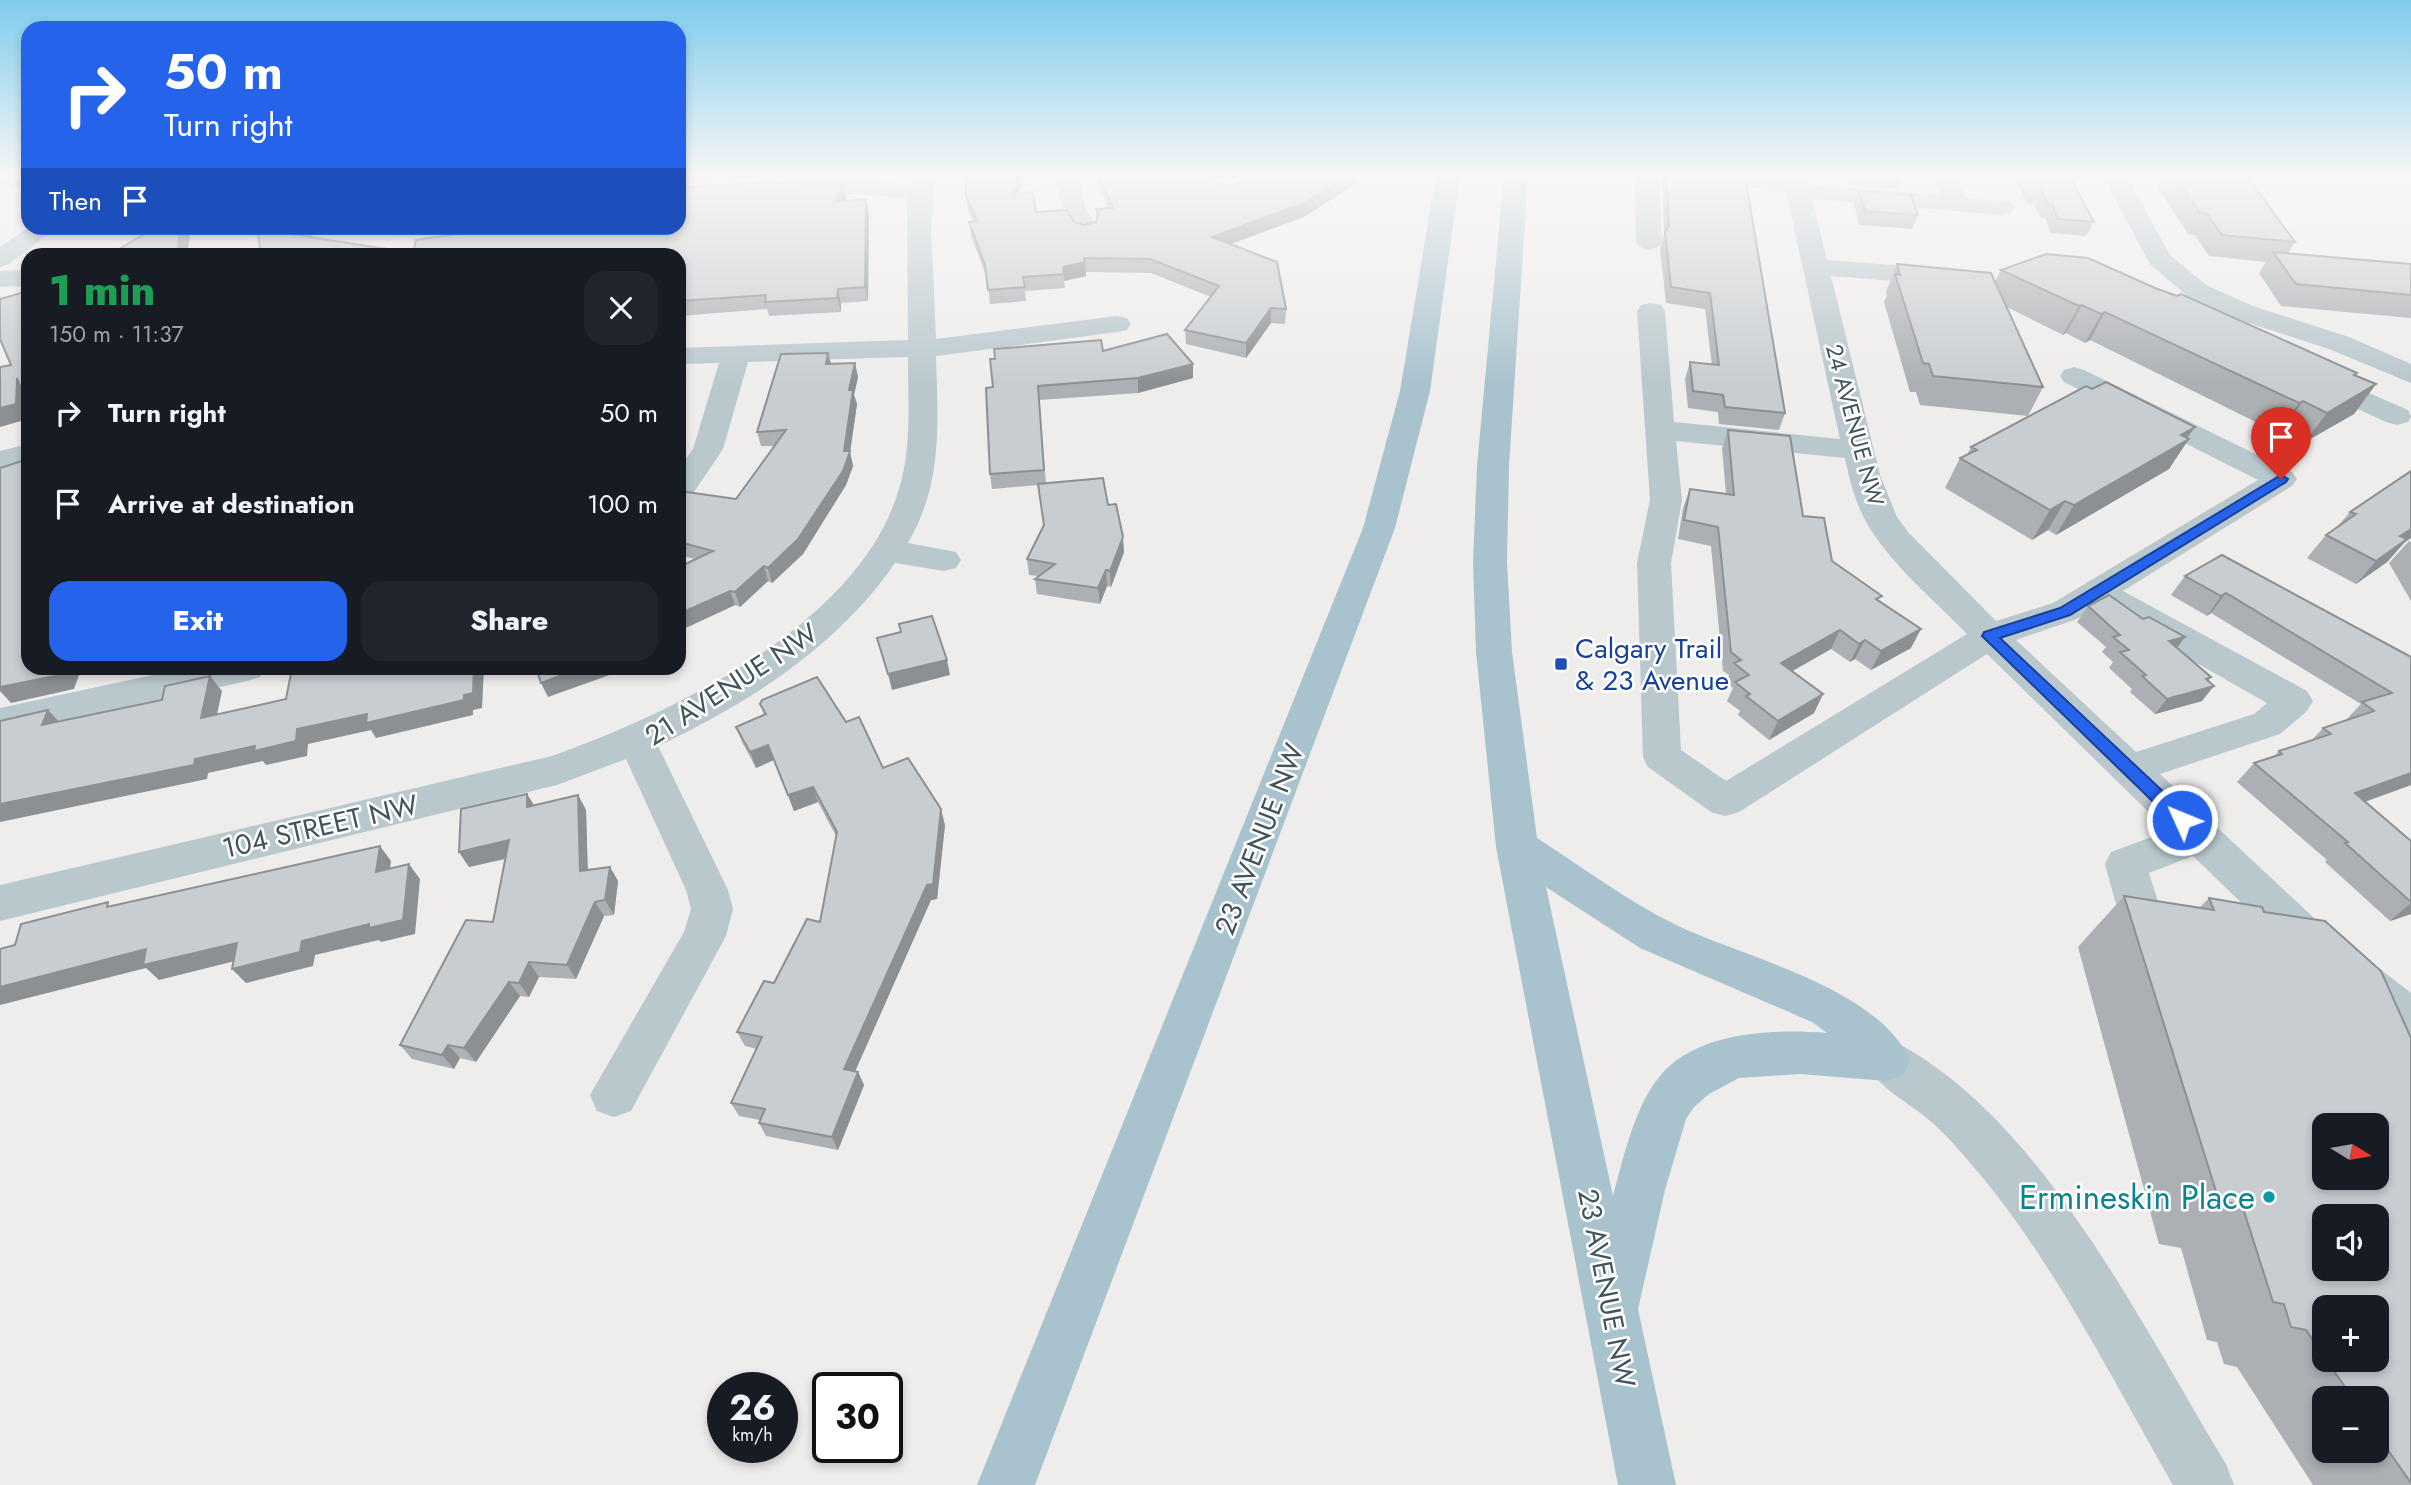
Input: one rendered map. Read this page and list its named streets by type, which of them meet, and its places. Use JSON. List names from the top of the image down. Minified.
{"streets":{"main road":["23 AVENUE NW"],"street":["24 AVENUE NW","21 AVENUE NW","104 STREET NW"]},"crossings":[["21 AVENUE NW","104 STREET NW"]],"places":{"transit":["Calgary Trail & 23 Avenue"],"other":["Ermineskin Place"]},"north":"right","page":{"turn":["50 m","Turn right"],"then":"Then","heading":["1 min","150 m · 11:37"],"list":[{"name":"Turn right","value":"50 m"},{"name":"Arrive at destination","value":"100 m"}],"buttons":["Exit","Share"],"map_buttons":["+","−"],"speed":"26 km/h","limit":"30"}}
